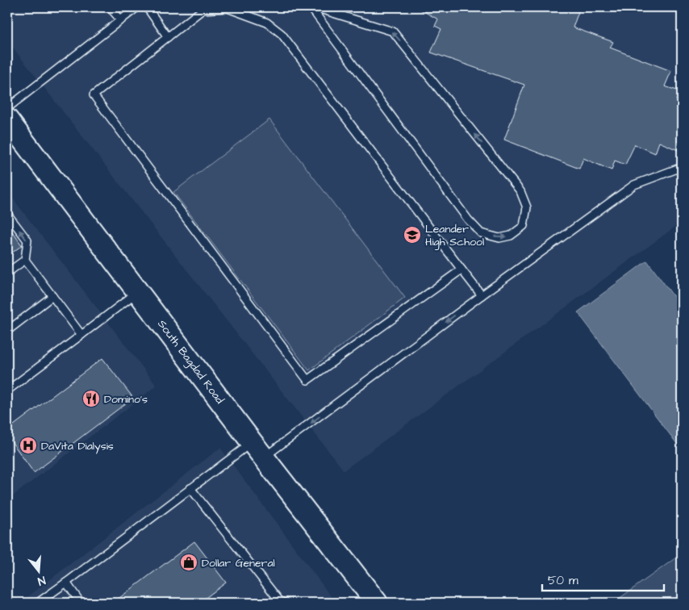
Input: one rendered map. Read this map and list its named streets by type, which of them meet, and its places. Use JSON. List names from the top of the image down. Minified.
{"streets":{"main road":["South Bagdad Road"]},"places":{"school or university":["Leander High School"],"restaurant":["Domino's"],"hospital":["DaVita Dialysis"],"shop":["Dollar General"]},"scale_bar":"50 m","north":"bottom"}
